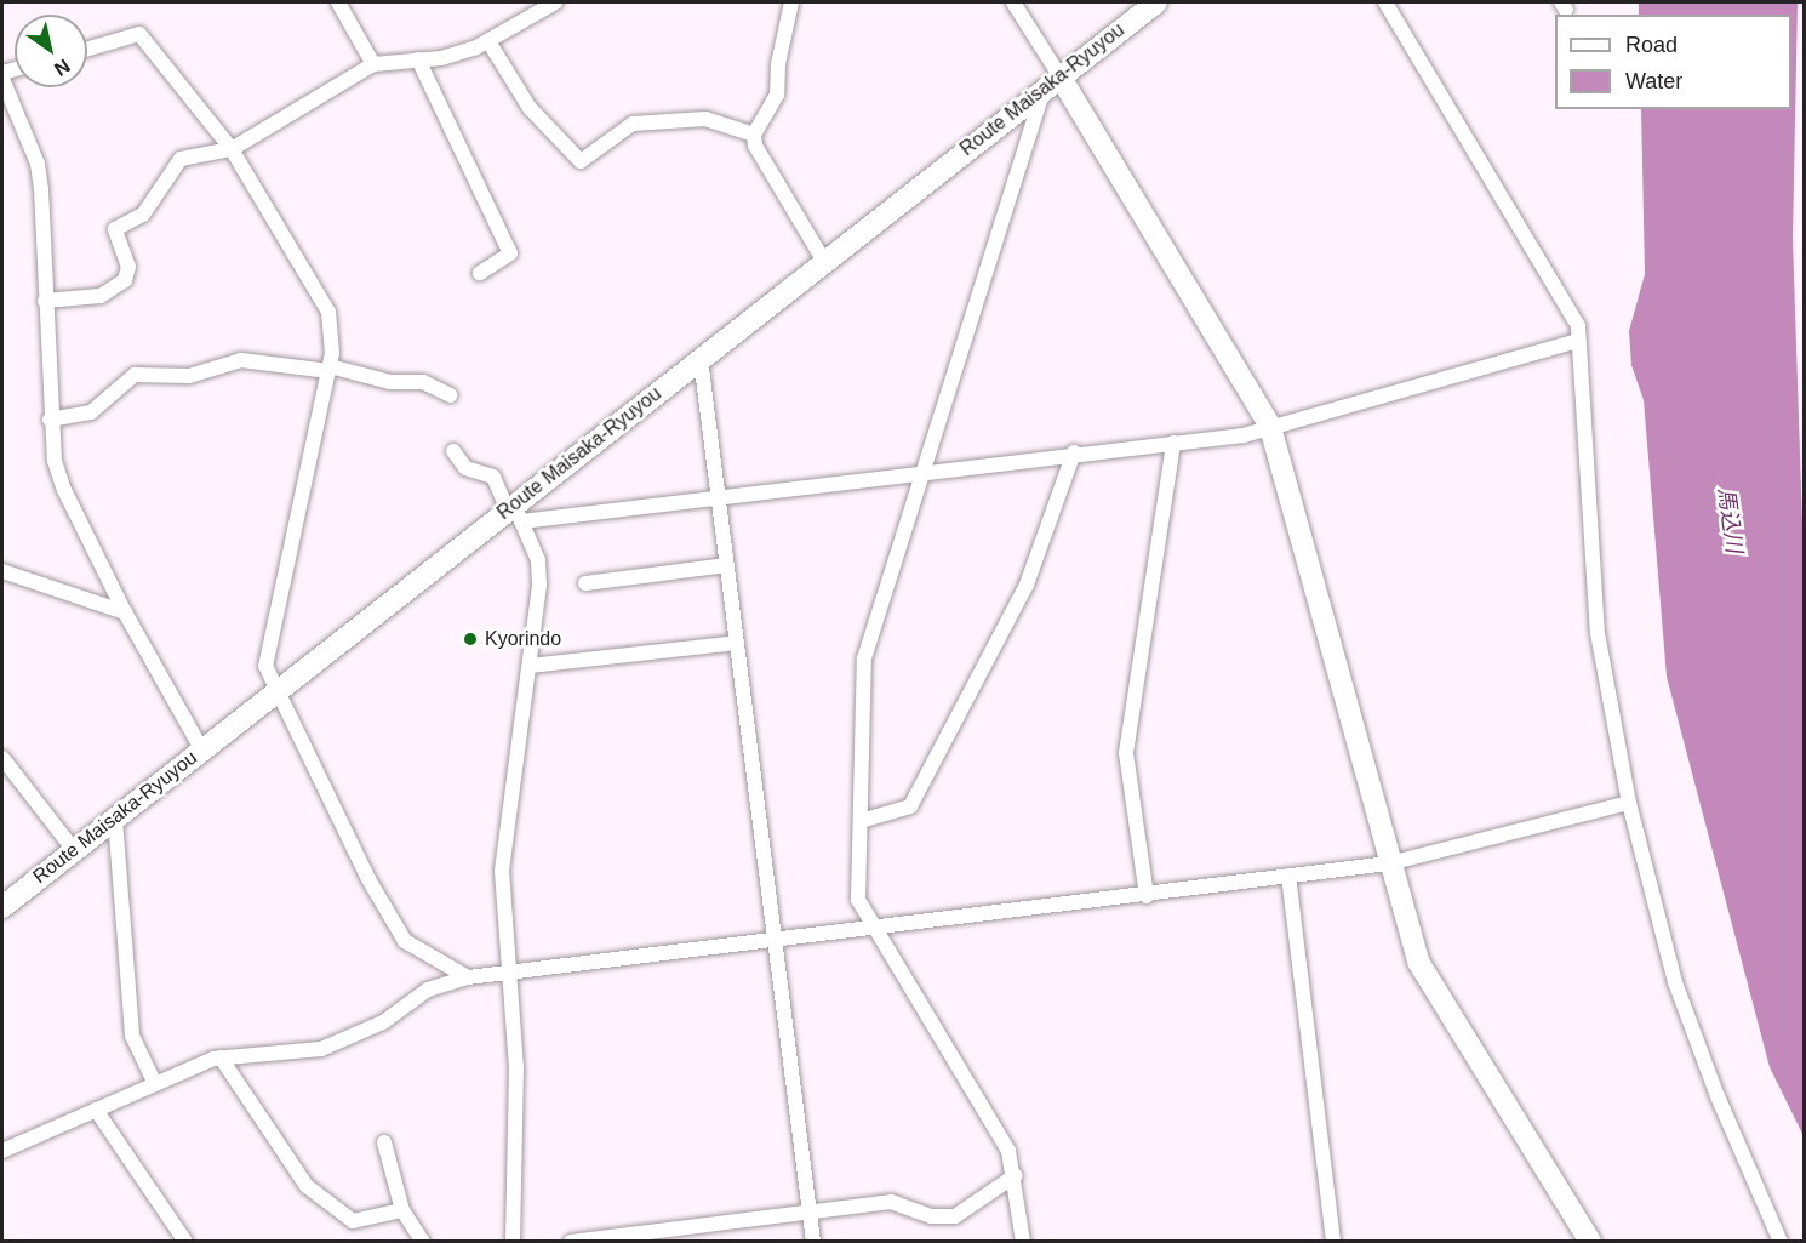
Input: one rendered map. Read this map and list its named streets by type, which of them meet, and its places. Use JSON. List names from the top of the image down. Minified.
{"streets":{"main road":["Route Maisaka-Ryuyou"]},"water":["馬込川"],"places":["Kyorindo"],"legend":["Road","Water"],"north":"bottom right"}
